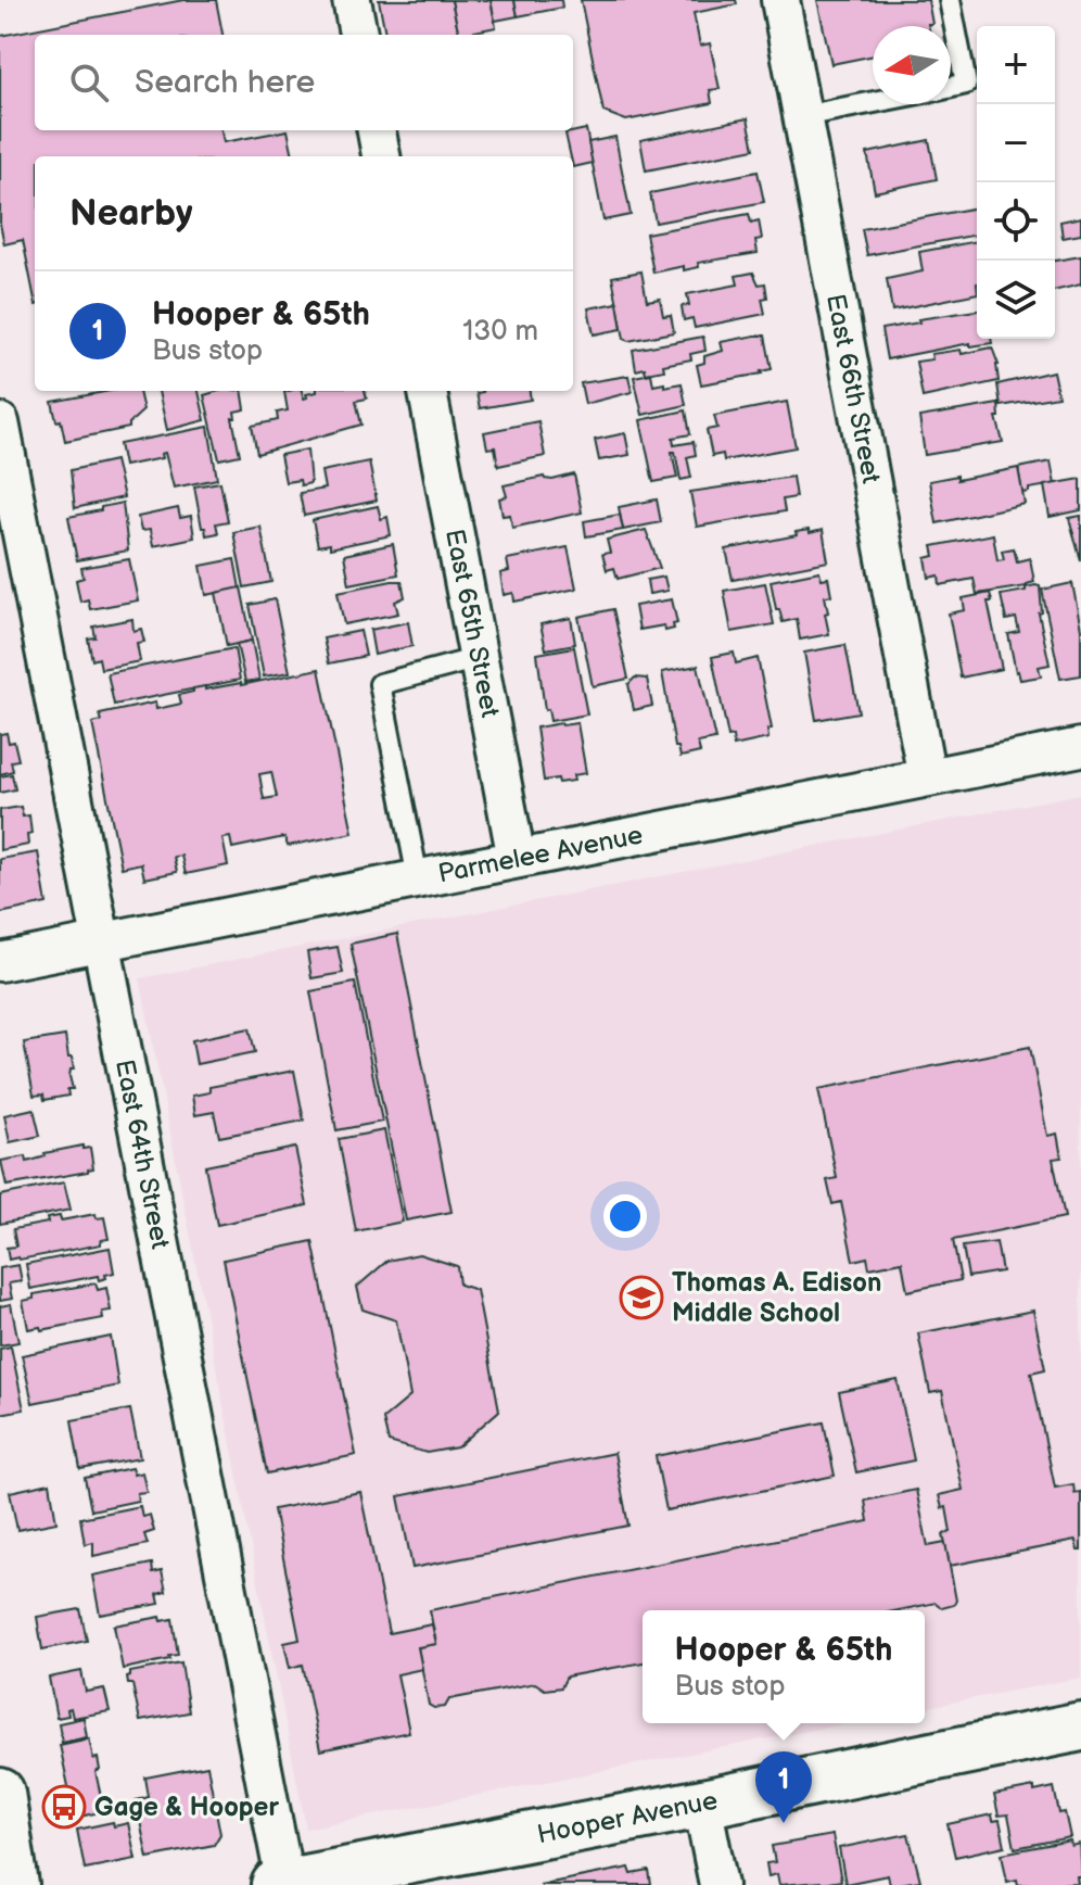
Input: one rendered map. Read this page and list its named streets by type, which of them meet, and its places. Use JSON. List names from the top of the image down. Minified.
{"streets":{"street":["East 66th Street","East 65th Street","Parmelee Avenue","East 64th Street","Hooper Avenue"]},"crossings":[["East 66th Street","Parmelee Avenue"],["East 65th Street","Parmelee Avenue"],["Parmelee Avenue","East 64th Street"],["East 64th Street","Hooper Avenue"]],"places":{"school or university":["Thomas A. Edison Middle School"],"bus stop":["Gage & Hooper"]},"north":"left","page":{"map_buttons":["+","−"],"search":"Search here","heading":"Nearby","list":[{"mark":"1","name":"Hooper & 65th","note":"Bus stop","value":"130 m"}],"popup":["Hooper & 65th","Bus stop"],"pins":"1"}}
